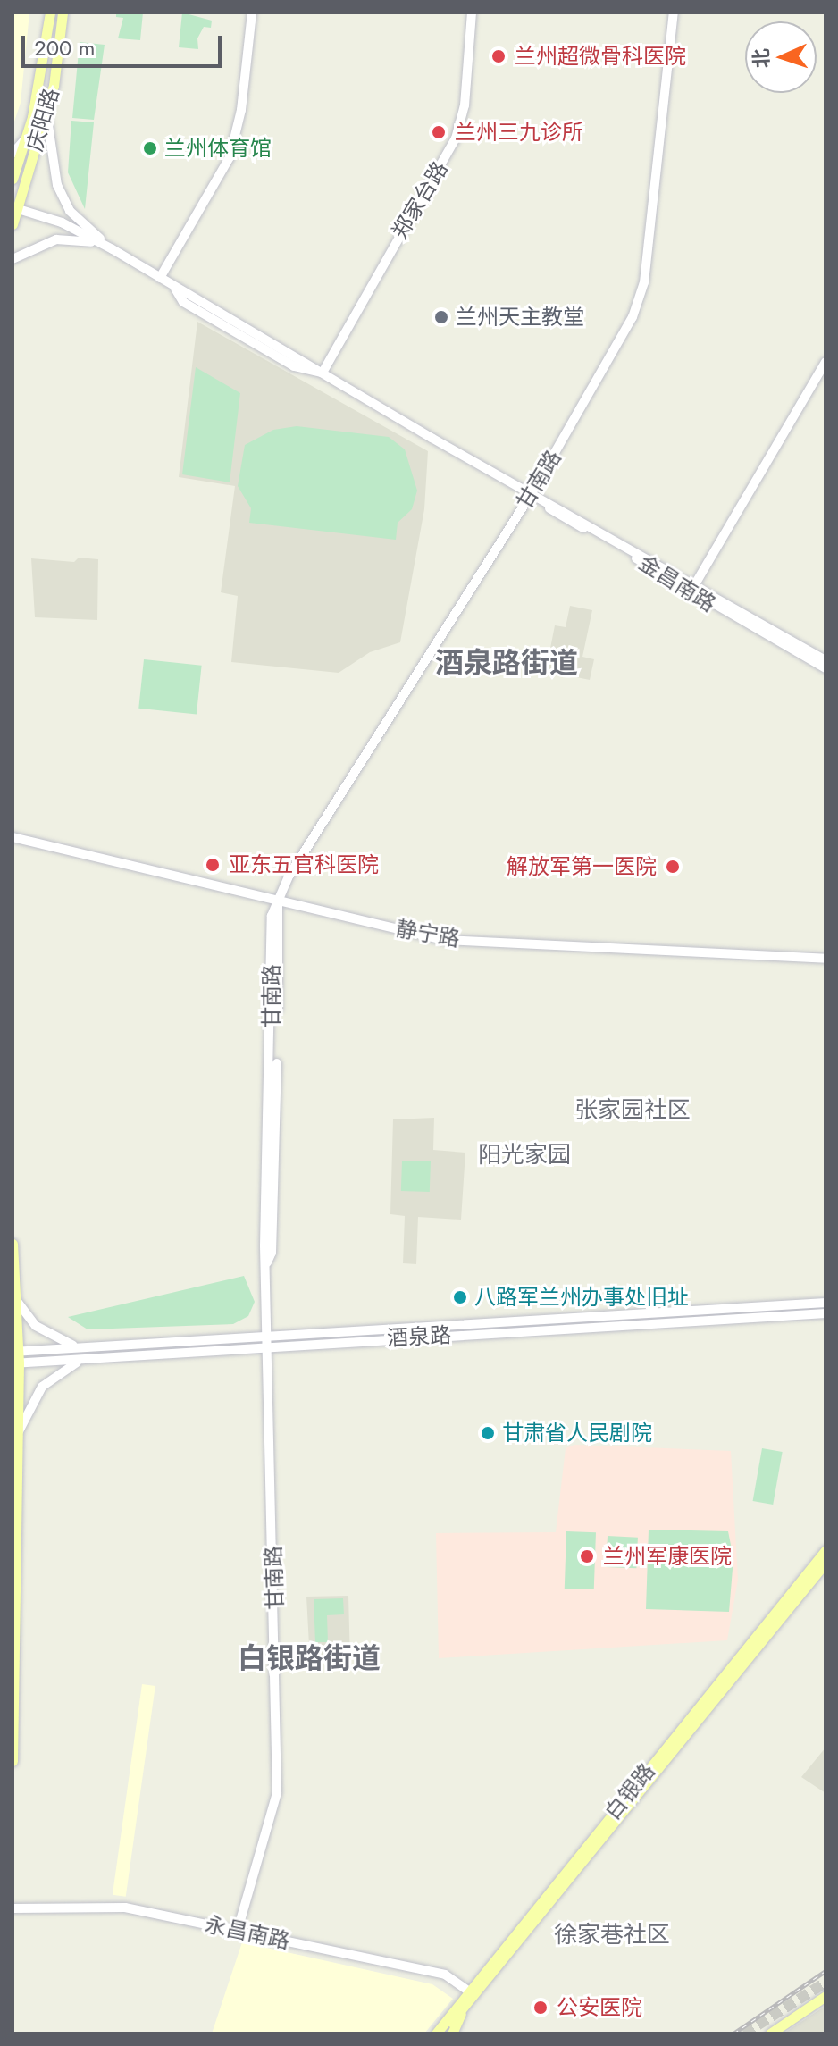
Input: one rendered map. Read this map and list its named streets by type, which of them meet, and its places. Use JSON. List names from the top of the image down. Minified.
{"streets":{"main road":["庆阳路","白银路"],"street":["郑家台路","甘南路","金昌南路","静宁路","酒泉路","永昌南路"]},"crossings":[["庆阳路","金昌南路"],["郑家台路","金昌南路"],["甘南路","金昌南路"],["甘南路","静宁路"],["甘南路","酒泉路"],["甘南路","永昌南路"],["白银路","永昌南路"]],"districts":["酒泉路街道","张家园社区","阳光家园","白银路街道","徐家巷社区"],"places":["兰州超微骨科医院","兰州三九诊所","兰州体育馆","兰州天主教堂","亚东五官科医院","解放军第一医院","八路军兰州办事处旧址","甘肃省人民剧院","兰州军康医院","公安医院"],"scale_bar":"200 m","north":"left"}
